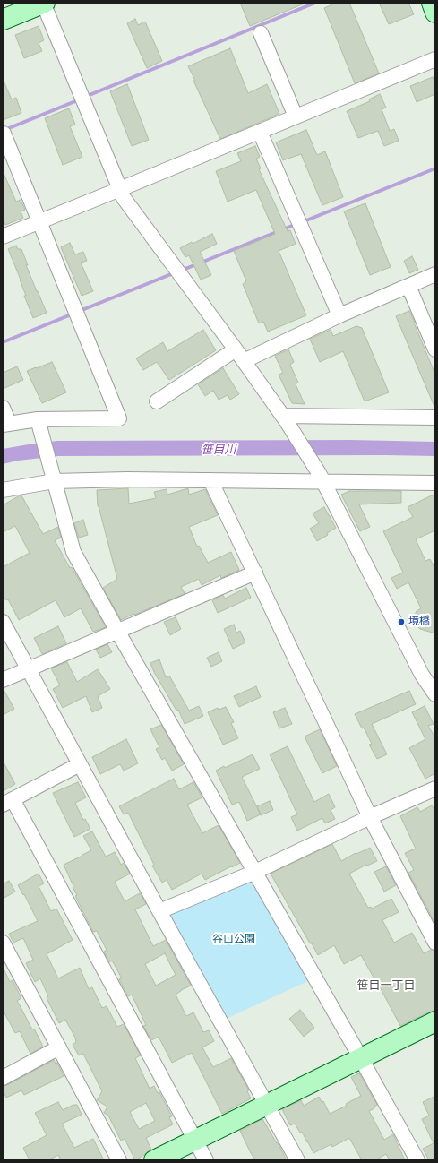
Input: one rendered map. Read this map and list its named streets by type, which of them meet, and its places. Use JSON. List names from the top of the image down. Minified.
{"districts":["笹目一丁目"],"water":["笹目川"],"parks":["谷口公園"],"places":["境橋"]}
